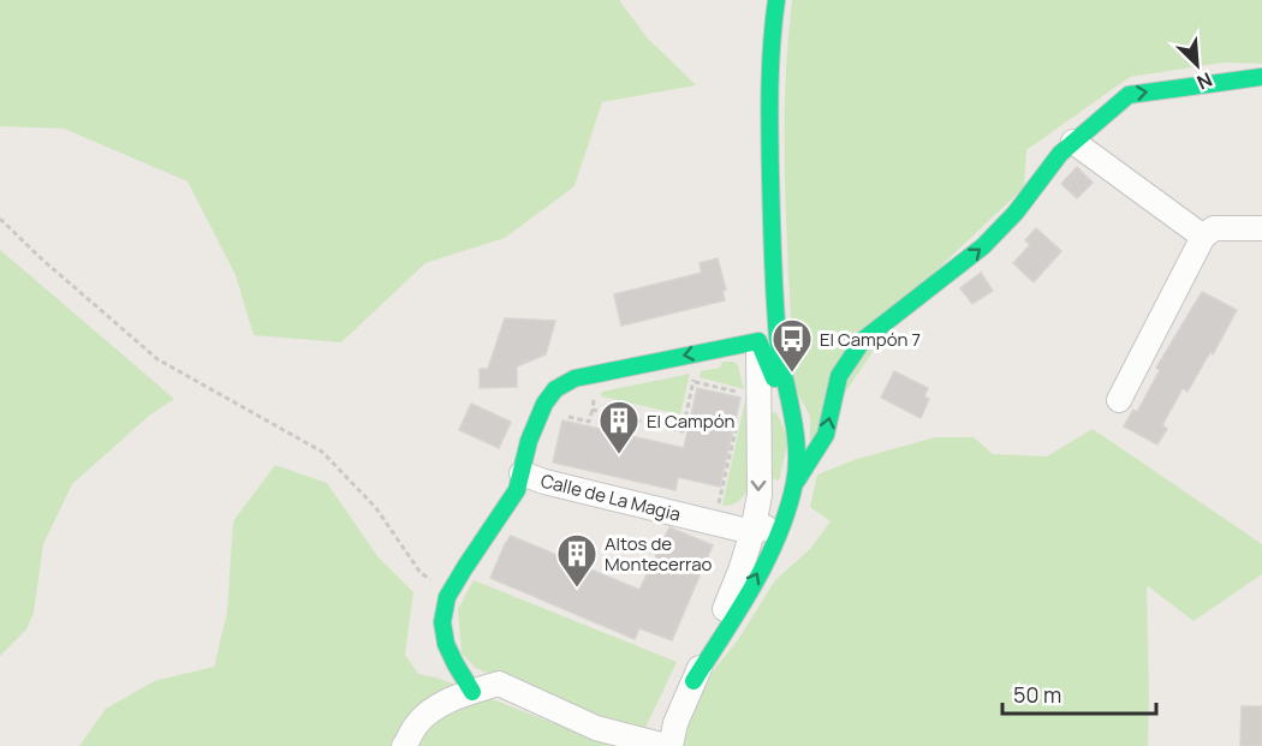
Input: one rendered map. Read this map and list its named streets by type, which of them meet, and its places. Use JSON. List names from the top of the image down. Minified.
{"streets":{"street":["Calle de La Magia"]},"places":{"bus stop":["El Campón 7"],"building":["El Campón","Altos de Montecerrao"]},"scale_bar":"50 m","north":"bottom right"}
